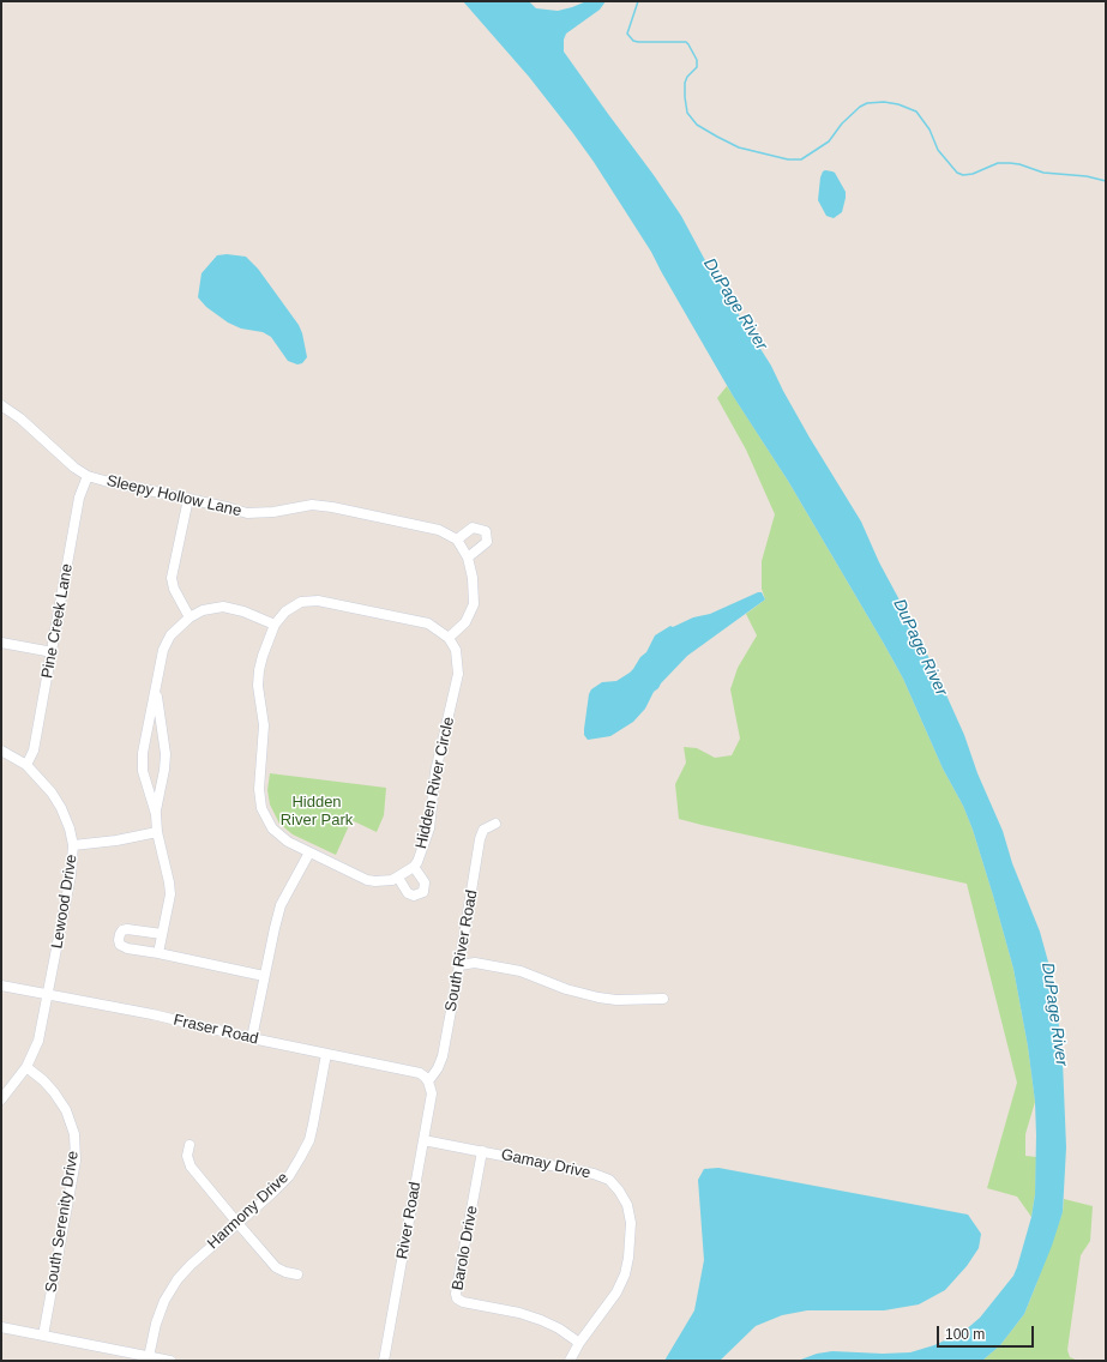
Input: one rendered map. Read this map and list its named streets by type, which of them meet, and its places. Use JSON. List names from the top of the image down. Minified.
{"streets":{"street":["Sleepy Hollow Lane","Pine Creek Lane","Hidden River Circle","Lewood Drive","South River Road","Fraser Road","Gamay Drive","Harmony Drive","River Road","South Serenity Drive","Barolo Drive"]},"crossings":[["Sleepy Hollow Lane","Pine Creek Lane"],["Pine Creek Lane","Lewood Drive"],["Lewood Drive","Fraser Road"],["Lewood Drive","South Serenity Drive"],["South River Road","Fraser Road"],["South River Road","River Road"],["Fraser Road","Harmony Drive"],["Fraser Road","River Road"],["Gamay Drive","River Road"],["Gamay Drive","Barolo Drive"]],"water":["DuPage River"],"parks":["Hidden River Park"],"scale_bar":"100 m"}
